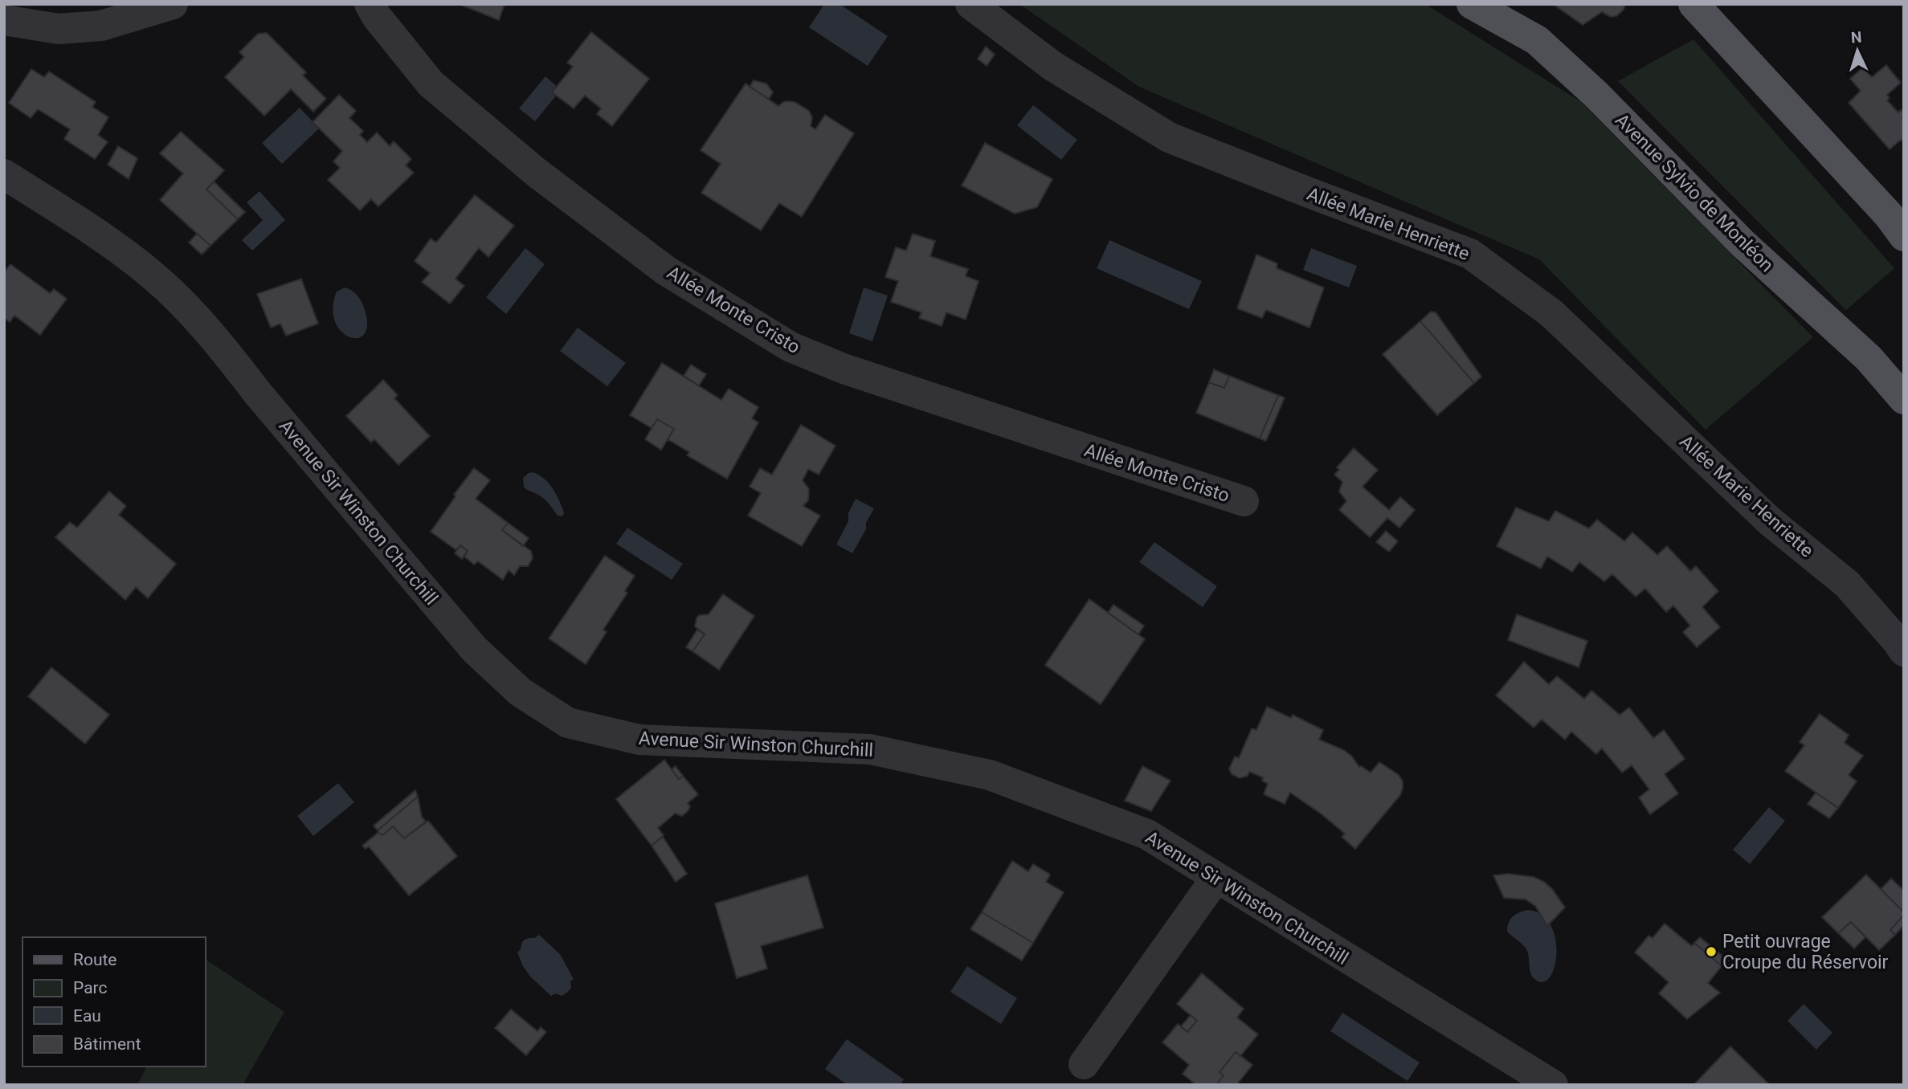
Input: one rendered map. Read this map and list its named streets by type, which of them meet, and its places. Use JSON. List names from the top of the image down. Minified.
{"streets":{"main road":["Avenue Sylvio de Monléon"],"street":["Allée Marie Henriette","Allée Monte Cristo","Avenue Sir Winston Churchill"]},"places":["Petit ouvrage Croupe du Réservoir"],"legend":["Route","Parc","Eau","Bâtiment"],"north":"top"}
